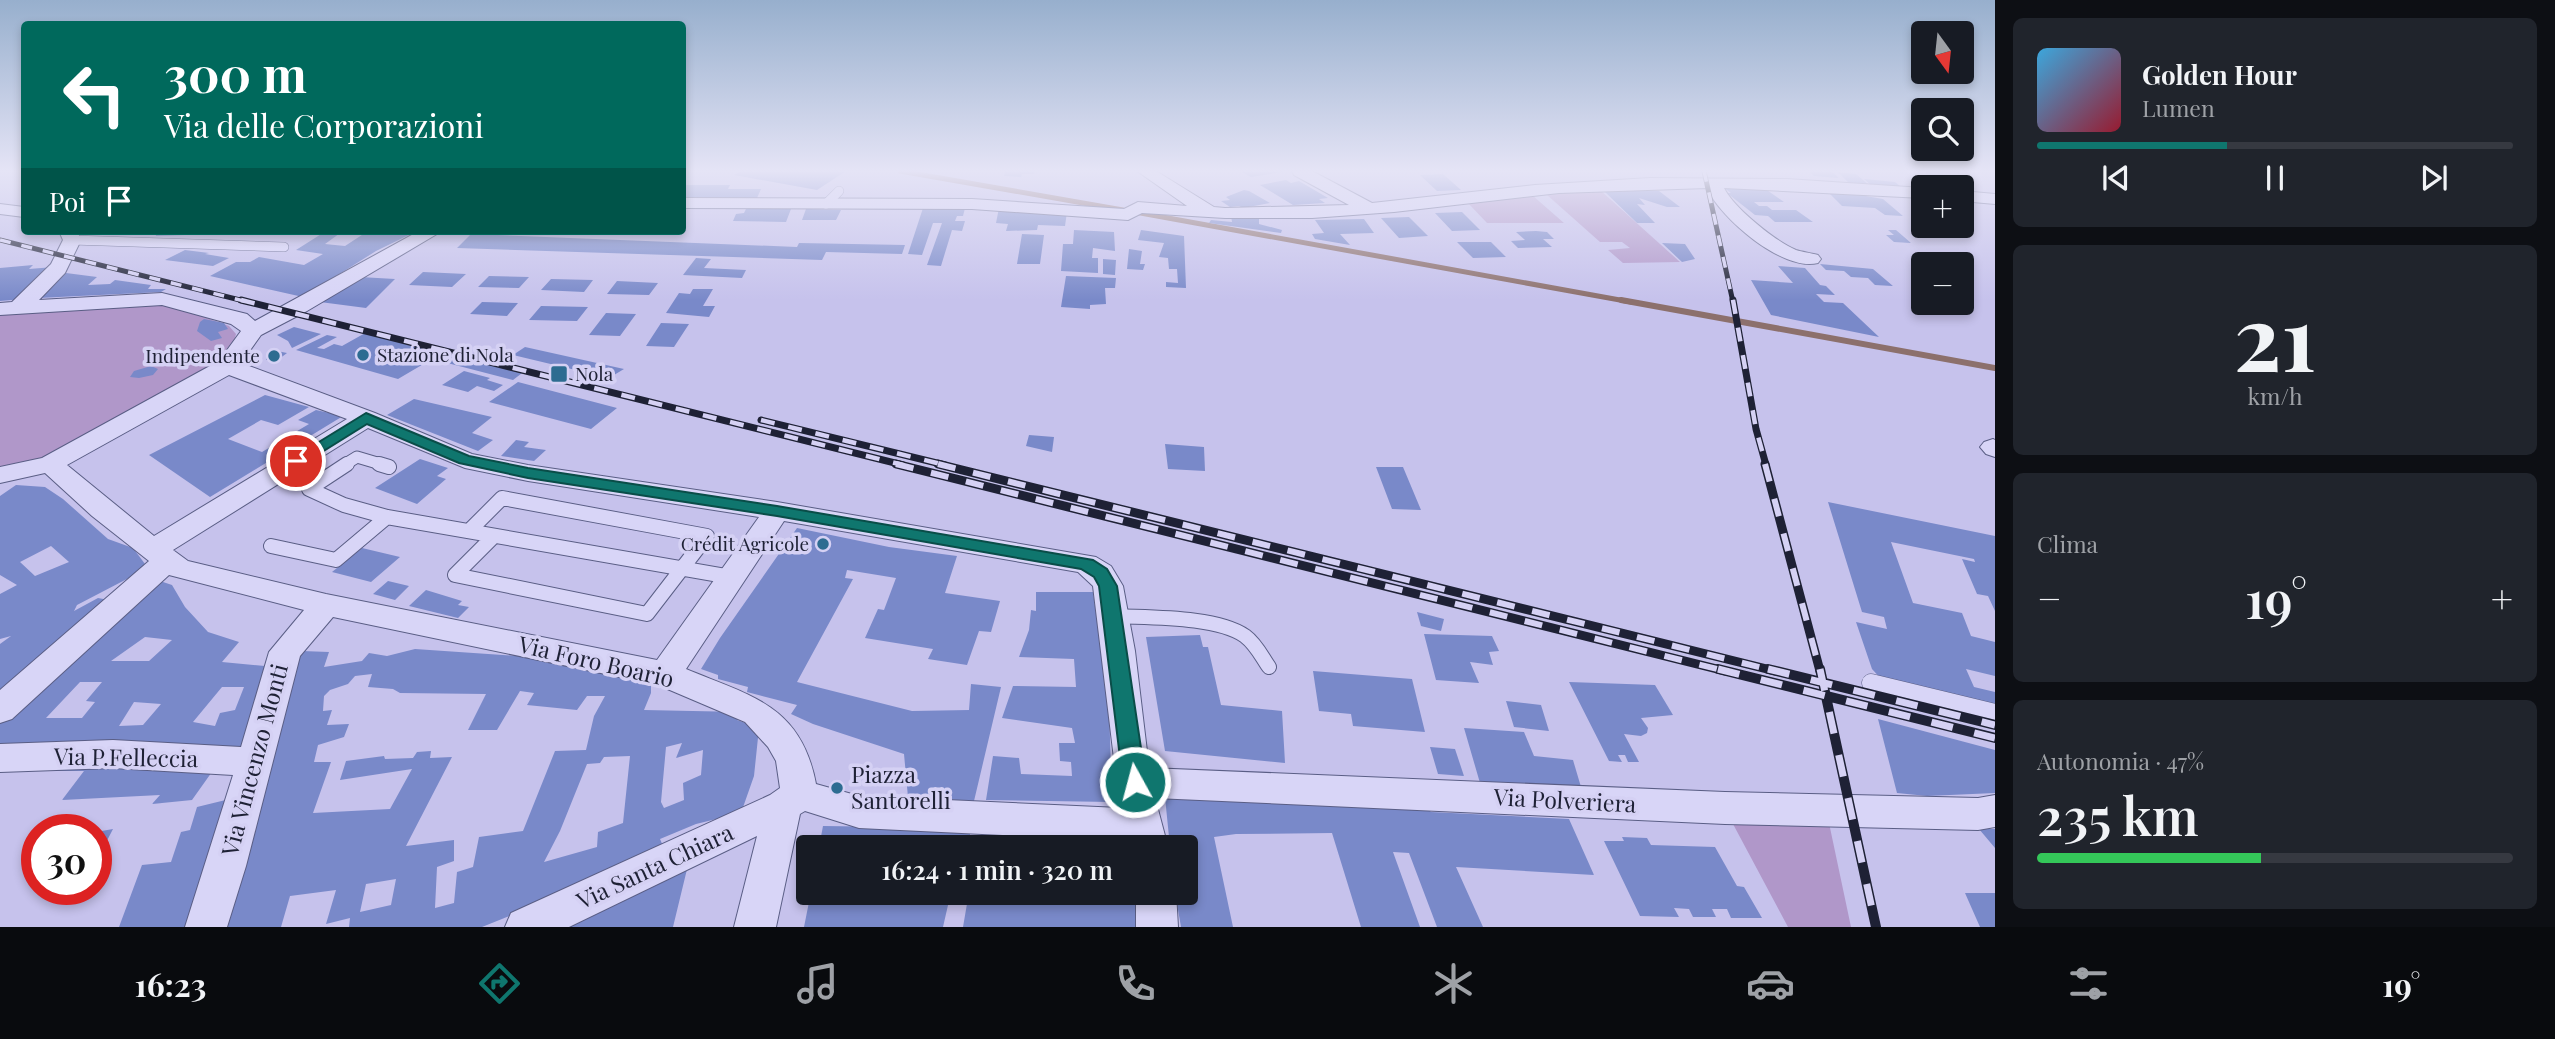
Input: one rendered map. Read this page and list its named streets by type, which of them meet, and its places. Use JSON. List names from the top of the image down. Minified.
{"streets":{"street":["Via Foro Boario","Via P.Felleccia","Via Vincenzo Monti","Via Polveriera","Via Santa Chiara"]},"crossings":[["Via Foro Boario","Via Vincenzo Monti"],["Via Foro Boario","Via Santa Chiara"],["Via P.Felleccia","Via Vincenzo Monti"]],"places":{"other":["Stazione di Nola","Indipendente","Crédit Agricole","Piazza Santorelli"],"transit":["Nola"]},"north":"bottom","page":{"map_buttons":["+","−"],"turn":["300 m","Via delle Corporazioni"],"song":["Golden Hour","Lumen"],"then":"Poi","tile":[["21","km/h"],"Clima",["Autonomia · 47%","235 km"]],"heat":["−","19°","+"],"limit":"30","trip":"16:24 · 1 min · 320 m","tabs":["16:23","19°"]}}
